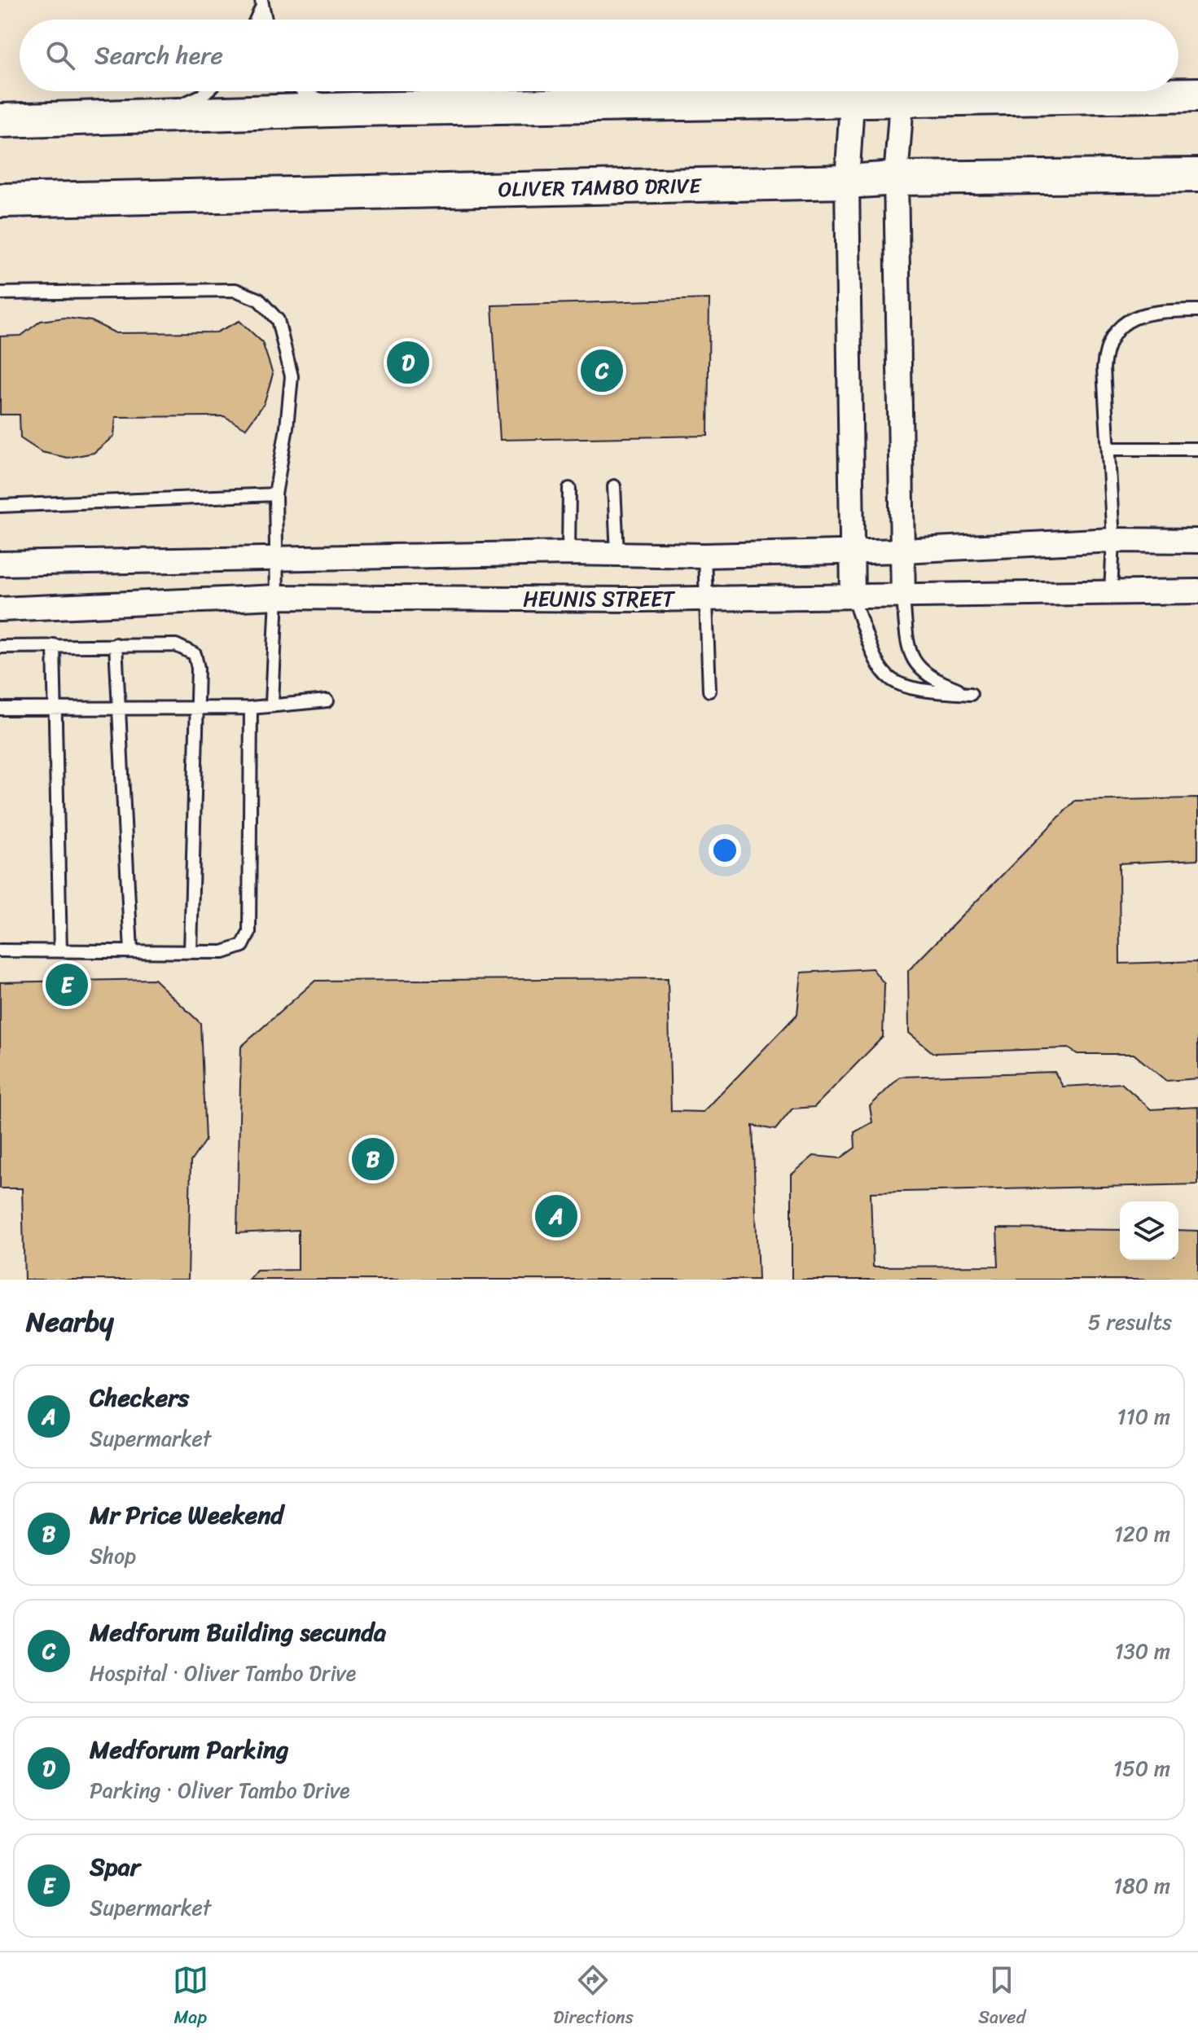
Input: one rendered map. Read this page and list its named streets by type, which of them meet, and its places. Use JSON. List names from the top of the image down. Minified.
{"streets":{"street":["OLIVER TAMBO DRIVE","HEUNIS STREET"]},"page":{"search":"Search here","pins":["D","C","E","B","A"],"heading":["Nearby","5 results"],"list":[{"mark":"A","name":"Checkers","note":"Supermarket","value":"110 m"},{"mark":"B","name":"Mr Price Weekend","note":"Shop","value":"120 m"},{"mark":"C","name":"Medforum Building secunda","note":"Hospital · Oliver Tambo Drive","value":"130 m"},{"mark":"D","name":"Medforum Parking","note":"Parking · Oliver Tambo Drive","value":"150 m"},{"mark":"E","name":"Spar","note":"Supermarket","value":"180 m"}],"nav":["Map","Directions","Saved"]}}
